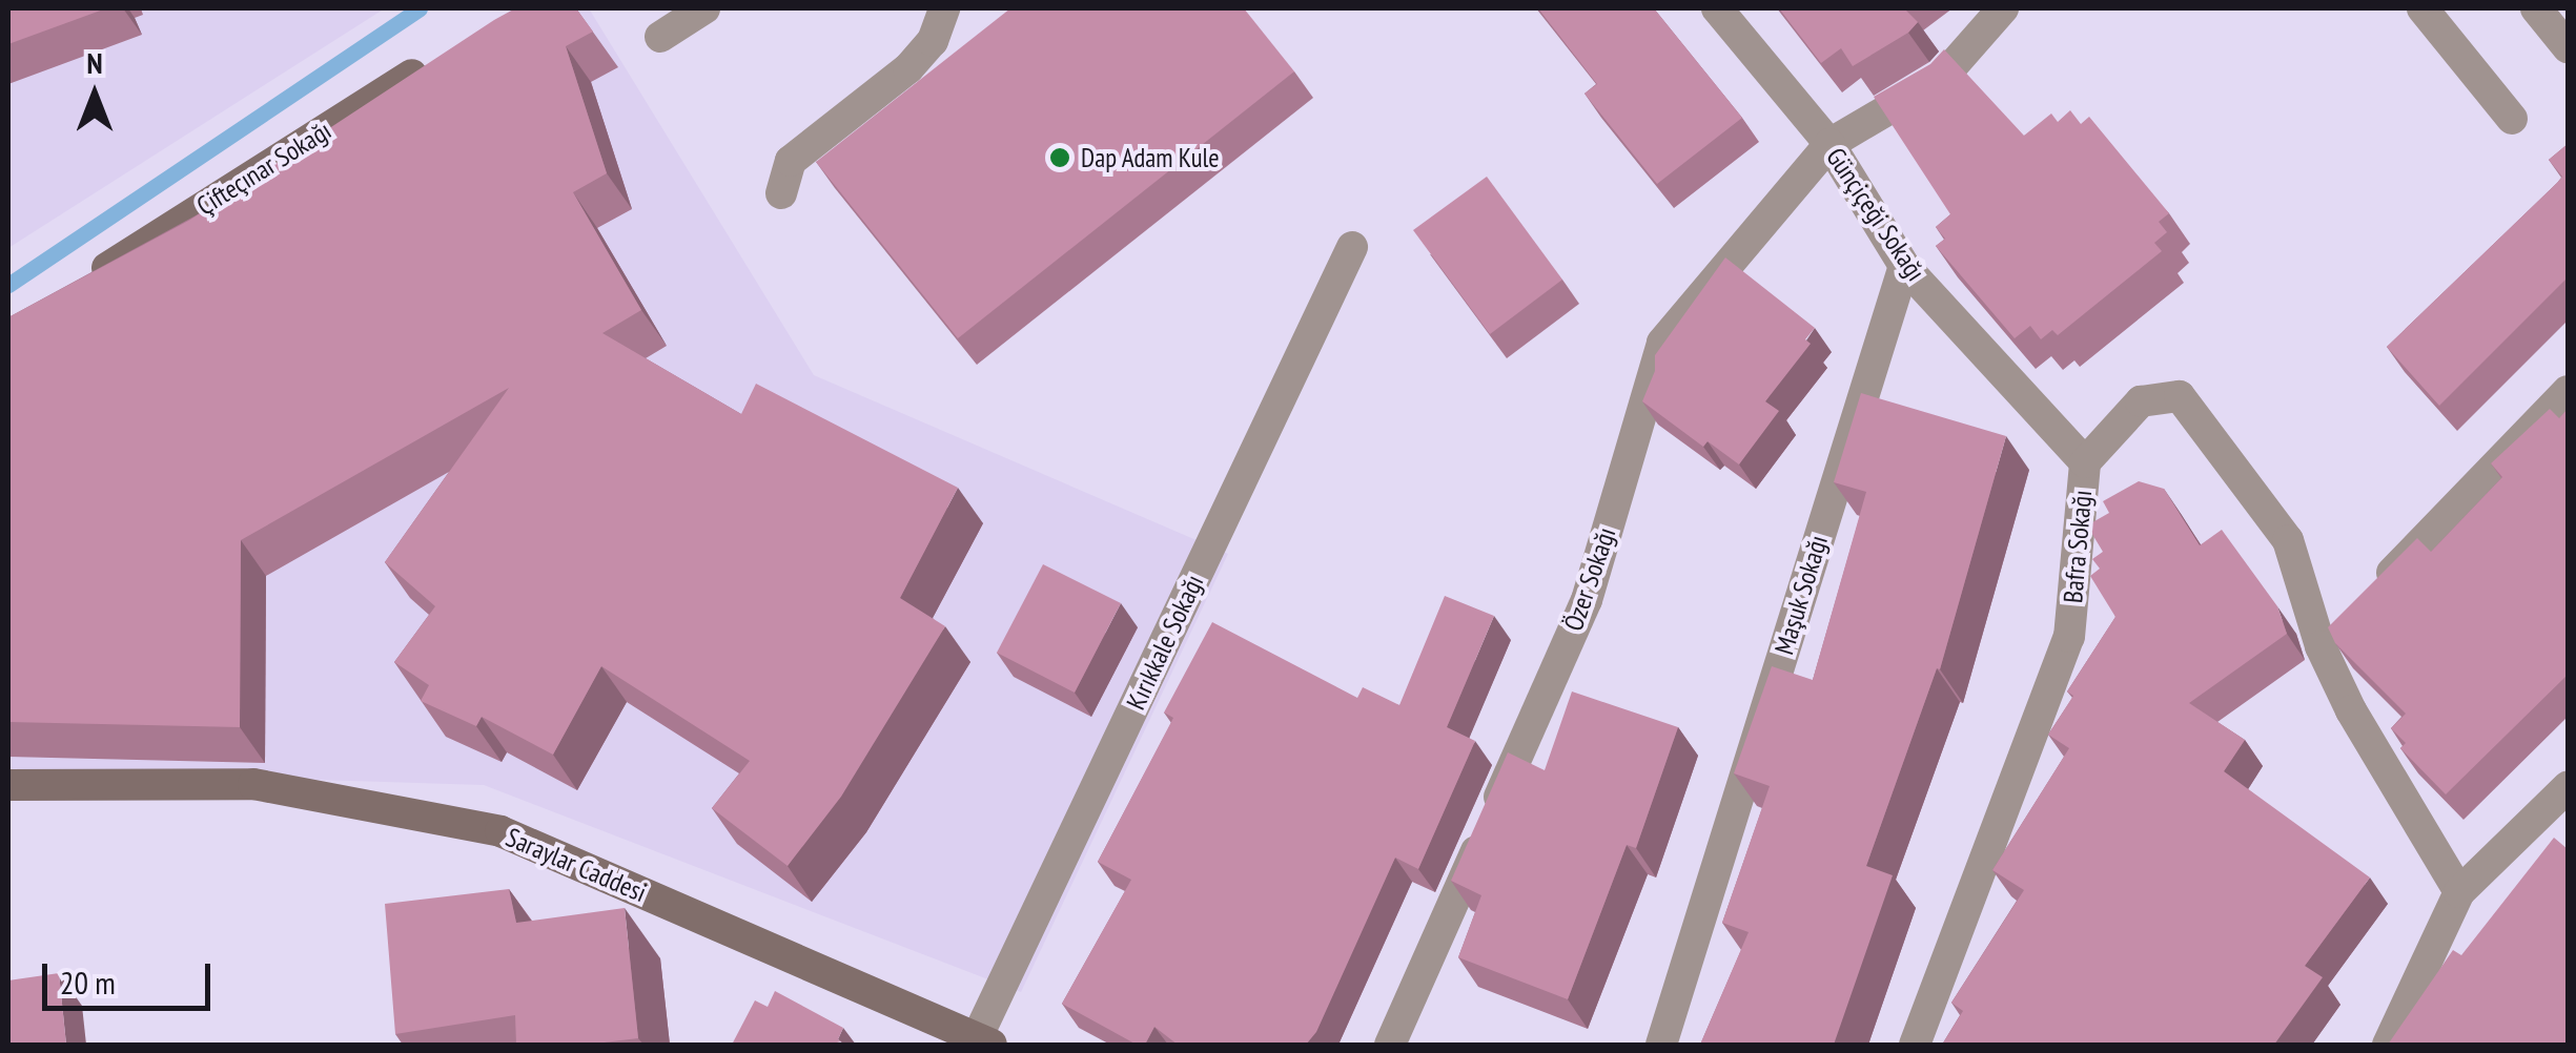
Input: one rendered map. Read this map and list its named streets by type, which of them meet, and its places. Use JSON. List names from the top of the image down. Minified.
{"streets":{"street":["Çifteçınar Sokağı","Günçiçeği Sokağı","Bafra Sokağı","Özer Sokağı","Maşuk Sokağı","Kırıkkale Sokağı","Saraylar Caddesi"]},"crossings":[["Günçiçeği Sokağı","Bafra Sokağı"],["Günçiçeği Sokağı","Özer Sokağı"],["Günçiçeği Sokağı","Maşuk Sokağı"],["Kırıkkale Sokağı","Saraylar Caddesi"]],"places":["Dap Adam Kule"],"scale_bar":"20 m","north":"top"}
